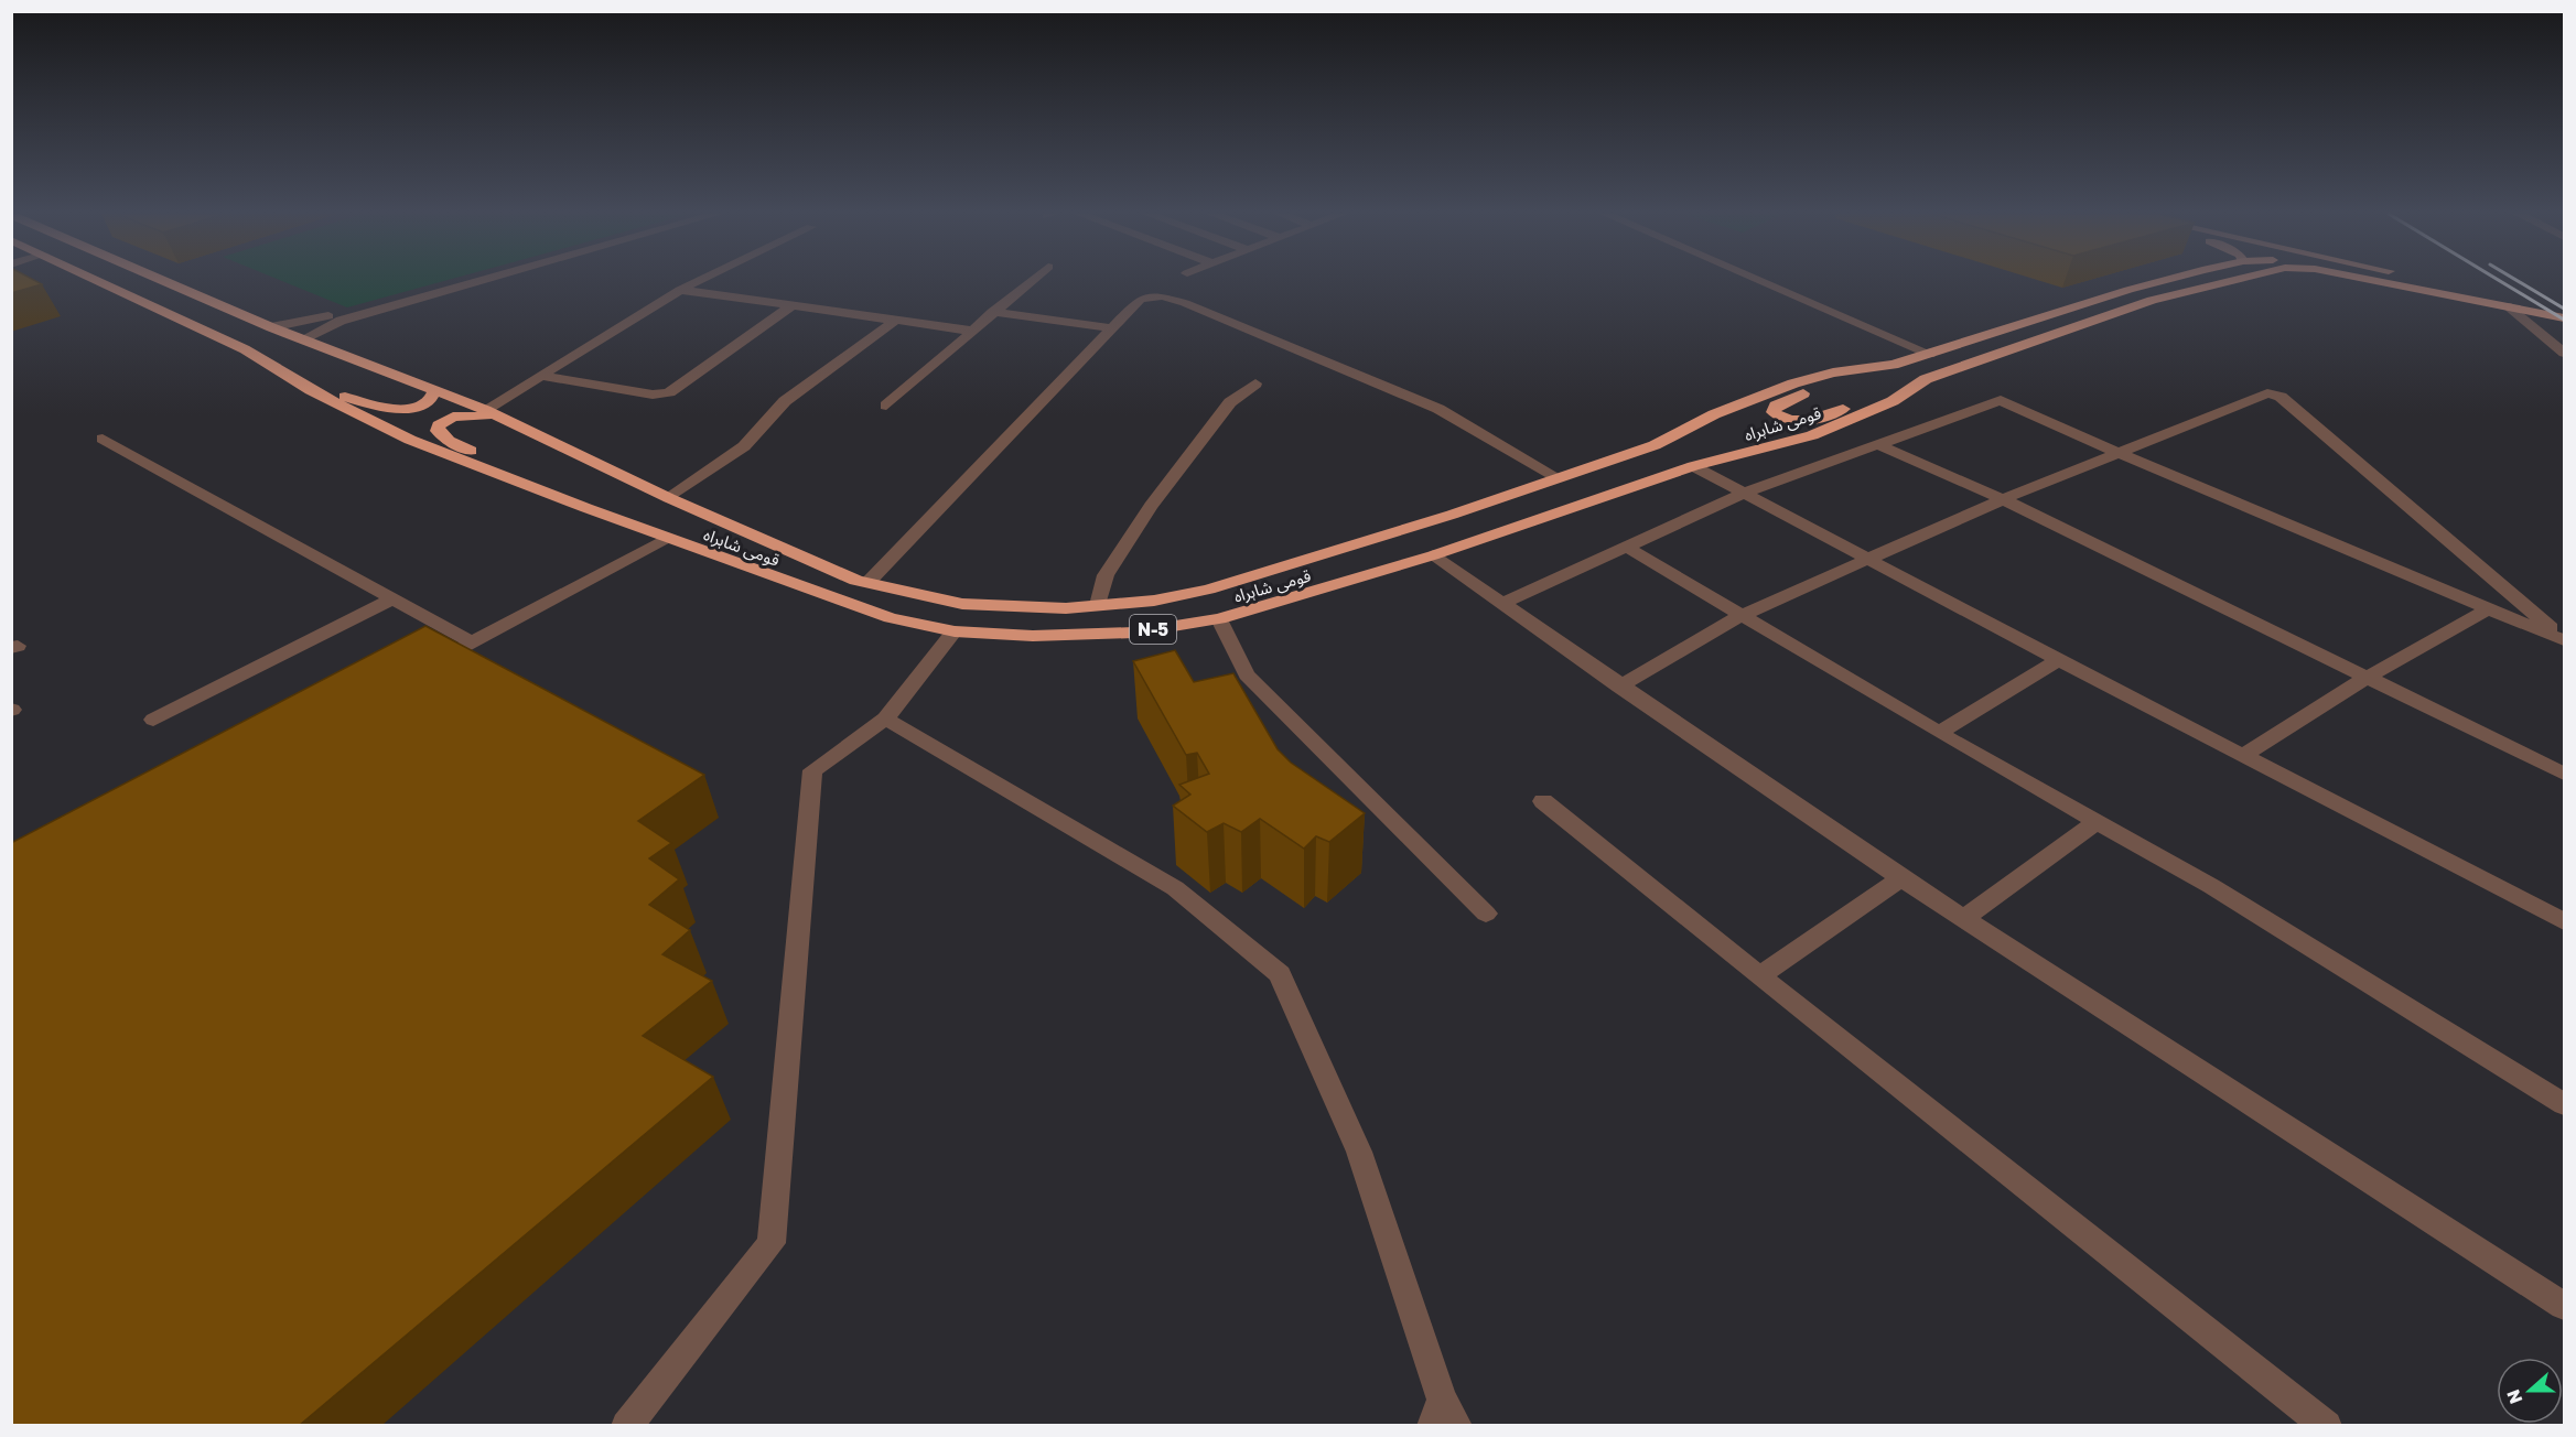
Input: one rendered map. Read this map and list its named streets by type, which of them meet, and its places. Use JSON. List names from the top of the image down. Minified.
{"streets":{"highway":["قومی شاہراہ","N-5"]},"north":"left"}
